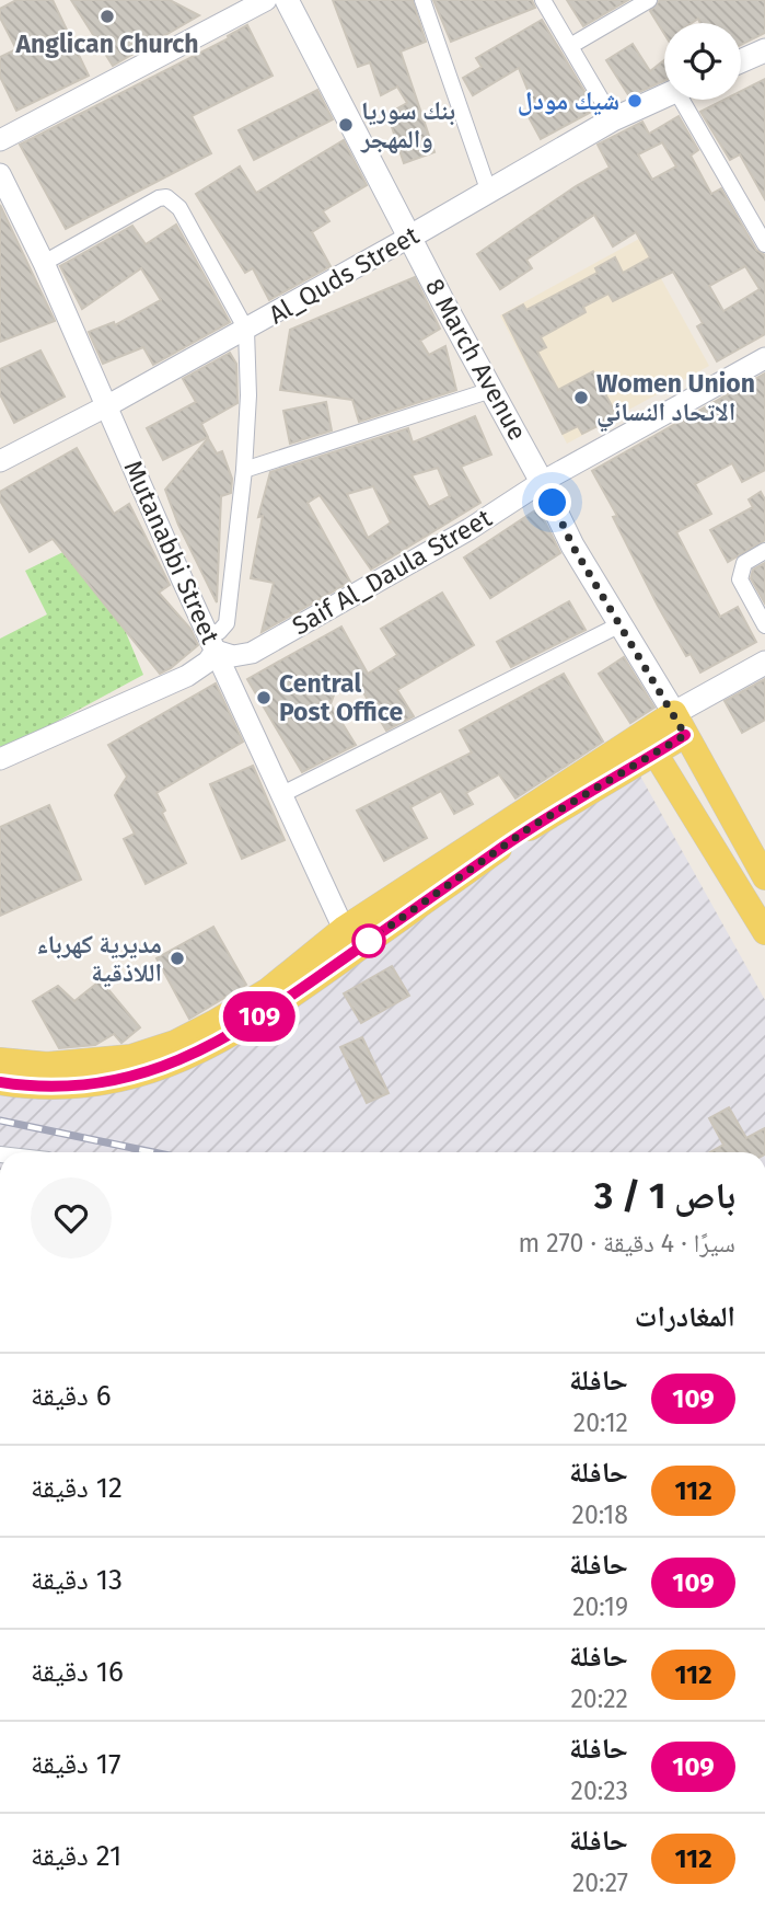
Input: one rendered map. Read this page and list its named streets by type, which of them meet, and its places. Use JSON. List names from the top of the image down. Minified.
{"streets":{"main road":["Al_Quds Street","8 March Avenue"],"street":["Mutanabbi Street","Saif Al_Daula Street"]},"crossings":[["Al_Quds Street","8 March Avenue"],["Al_Quds Street","Mutanabbi Street"],["8 March Avenue","Saif Al_Daula Street"],["Mutanabbi Street","Saif Al_Daula Street"]],"places":["Anglican Church","شيك مودل","بنك سوريا والمهجر","Women Union الاتحاد النسائي","Central Post Office","مديرية كهرباء اللاذقية"],"lines":["bus line 109"],"page":{"on_map":"109","heading":[["باص 1 / 3","سيرًا · 4 دقيقة · 270 m"],"المغادرات"],"list":[{"mark":"109","name":"حافلة","note":"20:12","value":"6 دقيقة"},{"mark":"112","name":"حافلة","note":"20:18","value":"12 دقيقة"},{"mark":"109","name":"حافلة","note":"20:19","value":"13 دقيقة"},{"mark":"112","name":"حافلة","note":"20:22","value":"16 دقيقة"},{"mark":"109","name":"حافلة","note":"20:23","value":"17 دقيقة"},{"mark":"112","name":"حافلة","note":"20:27","value":"21 دقيقة"}]}}
